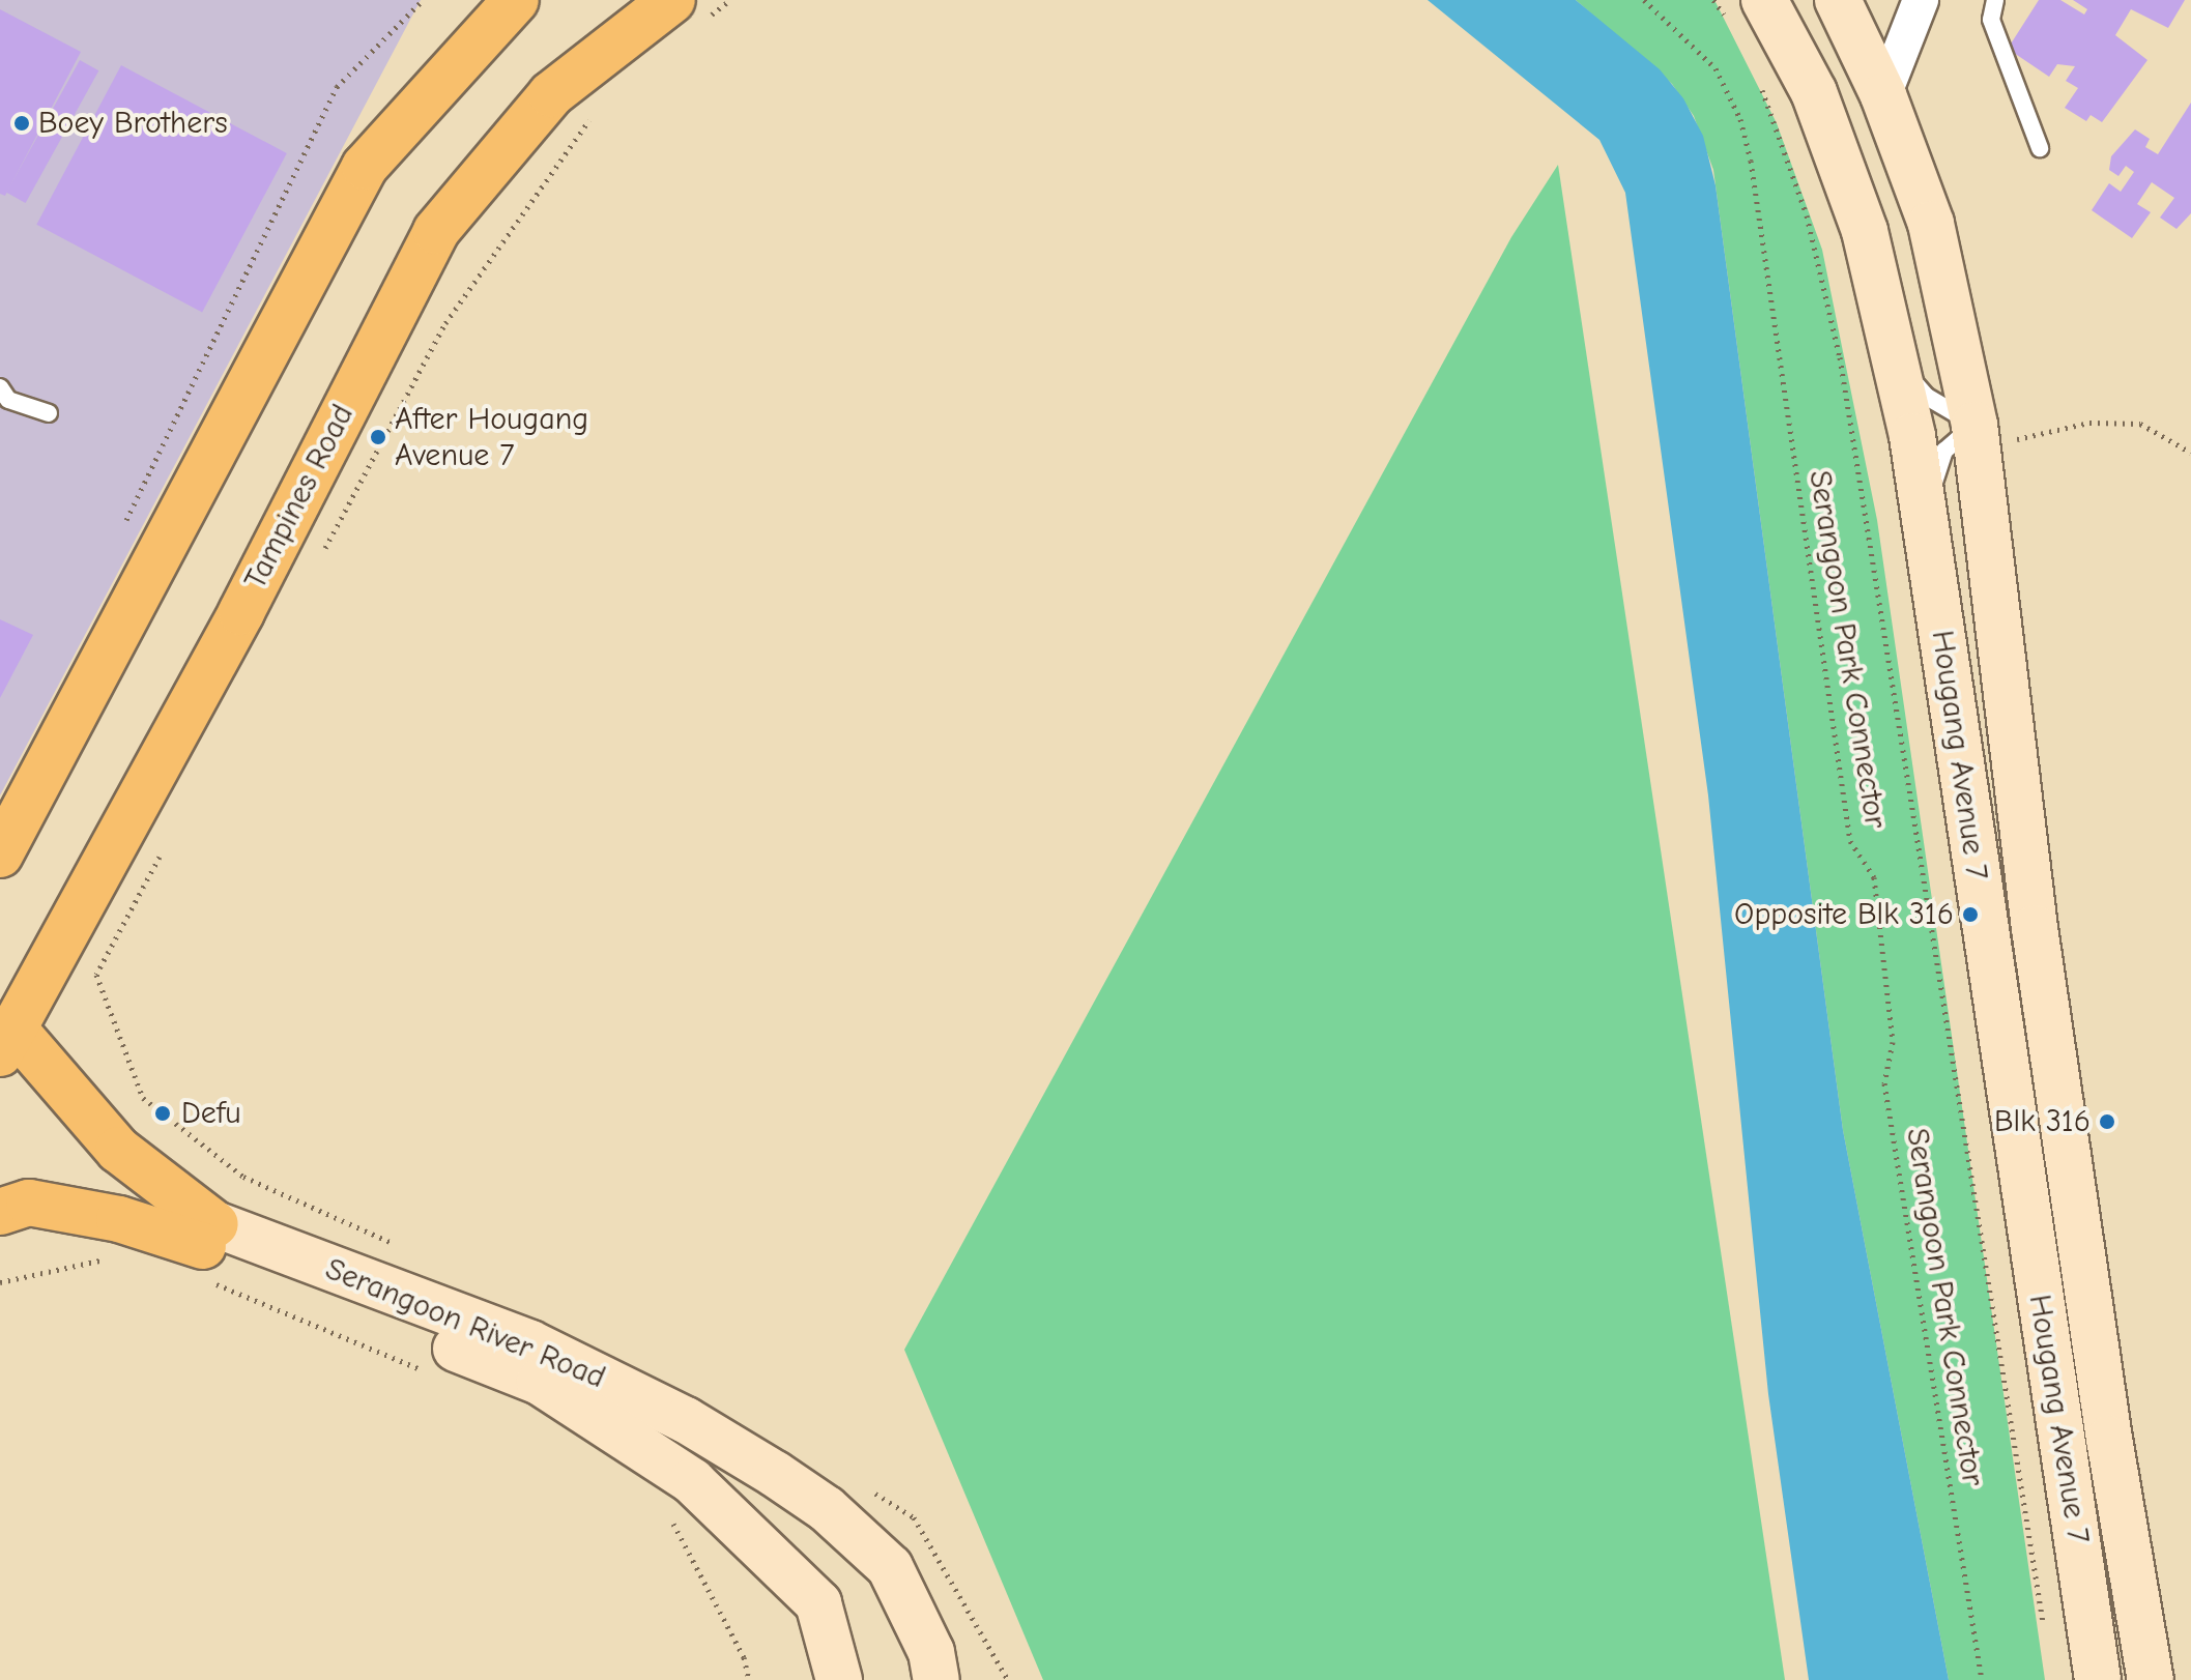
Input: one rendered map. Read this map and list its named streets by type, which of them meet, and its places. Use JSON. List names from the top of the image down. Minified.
{"streets":{"main road":["Tampines Road","Hougang Avenue 7","Serangoon River Road"],"path":["Serangoon Park Connector"]},"places":["Boey Brothers","After Hougang Avenue 7","Opposite Blk 316","Defu","Blk 316"]}
